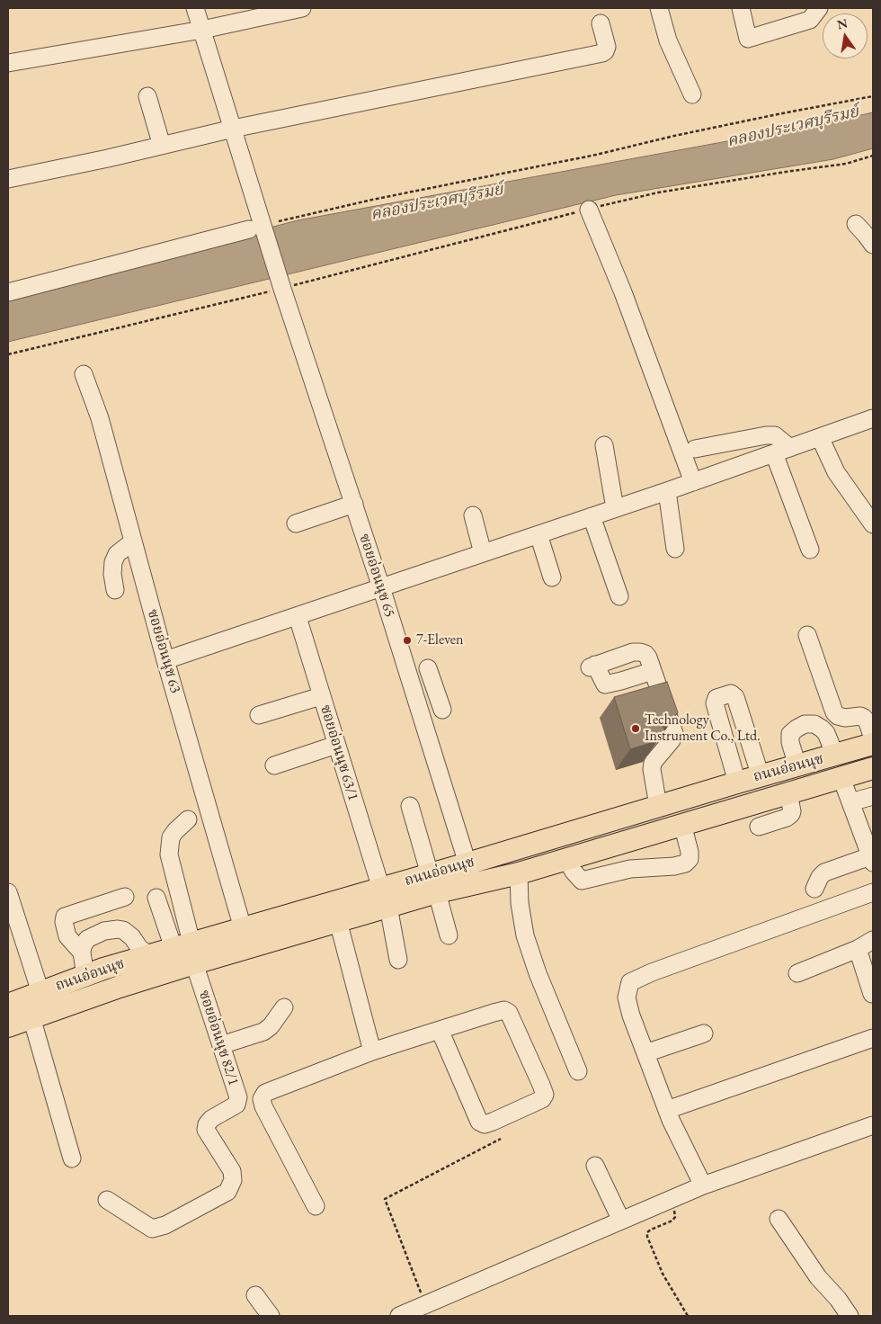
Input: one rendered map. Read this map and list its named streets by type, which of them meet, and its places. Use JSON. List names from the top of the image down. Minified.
{"streets":{"main road":["ถนนอ่อนนุช"],"street":["ซอยอ่อนนุช 65","ซอยอ่อนนุช 63","ซอยอ่อนนุช 63/1","ซอยอ่อนนุช 82/1"]},"crossings":[["ซอยอ่อนนุช 65","ถนนอ่อนนุช"],["ซอยอ่อนนุช 63","ถนนอ่อนนุช"],["ซอยอ่อนนุช 63/1","ถนนอ่อนนุช"],["ถนนอ่อนนุช","ซอยอ่อนนุช 82/1"]],"water":["คลองประเวศบุรีรมย์"],"places":["7-Eleven","Technology Instrument Co., Ltd."],"north":"top"}
